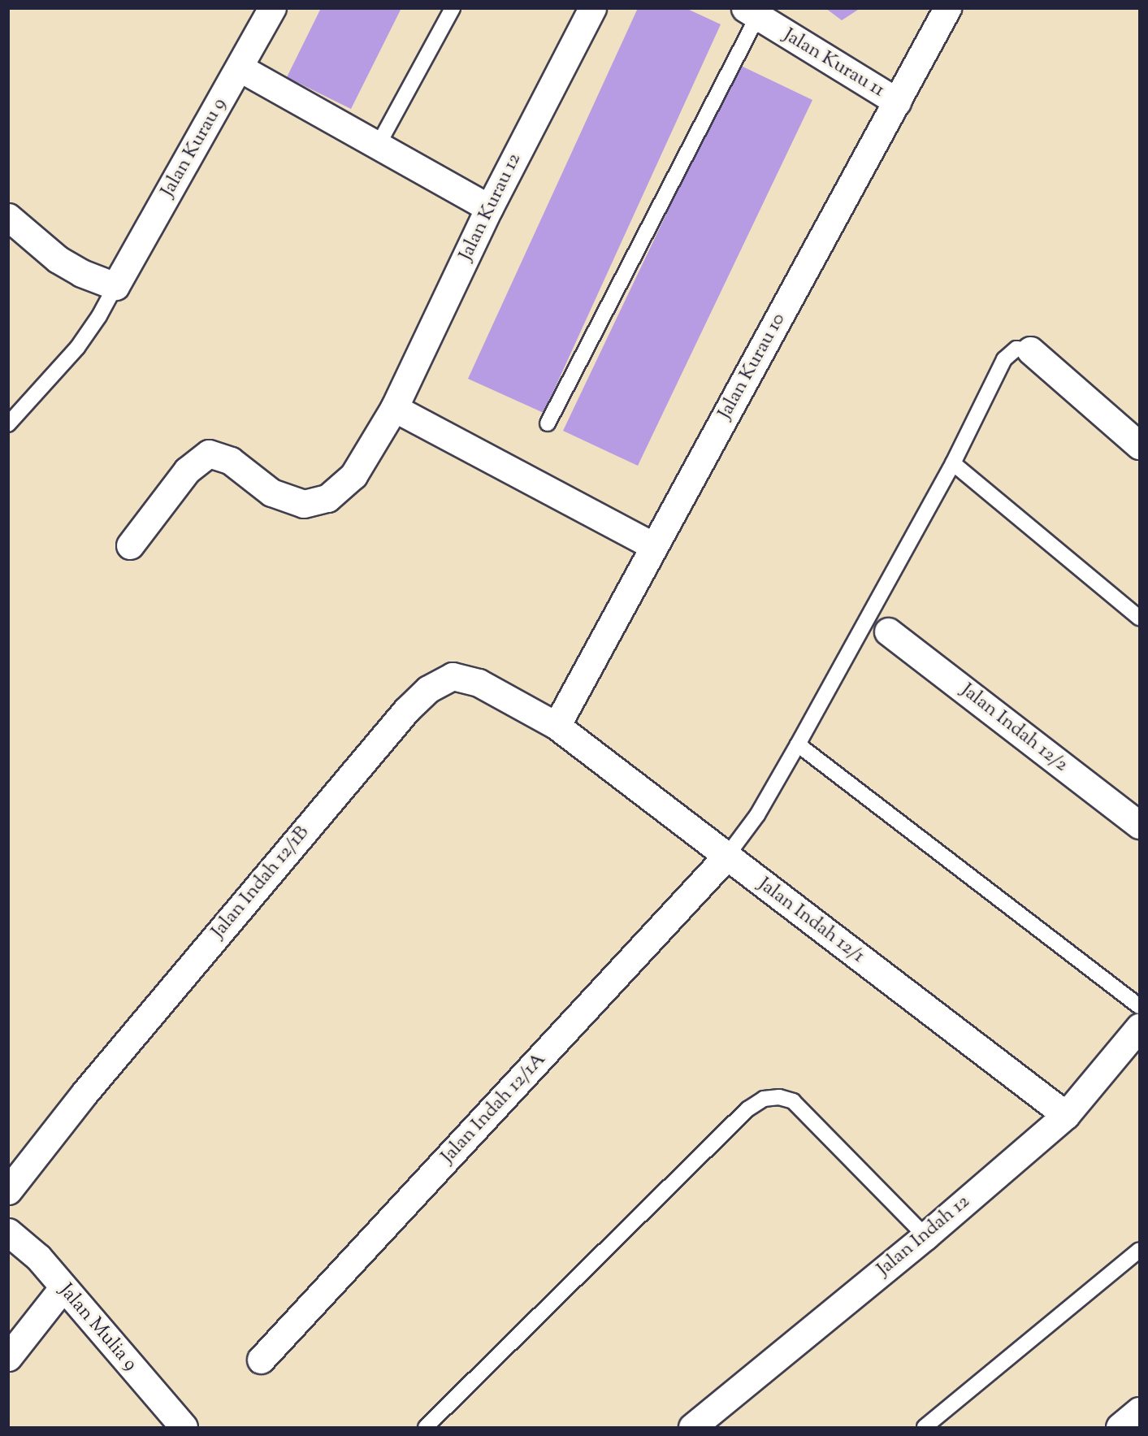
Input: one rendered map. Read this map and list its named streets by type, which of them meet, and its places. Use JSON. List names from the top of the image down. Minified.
{"streets":{"street":["Jalan Kurau 11","Jalan Kurau 9","Jalan Kurau 12","Jalan Kurau 10","Jalan Indah 12/2","Jalan Indah 12/1B","Jalan Indah 12/1","Jalan Indah 12/1A","Jalan Indah 12","Jalan Mulia 9"]},"crossings":[["Jalan Kurau 11","Jalan Kurau 10"],["Jalan Kurau 10","Jalan Indah 12/1B"],["Jalan Kurau 10","Jalan Indah 12/1"],["Jalan Indah 12/1B","Jalan Indah 12/1"],["Jalan Indah 12/1","Jalan Indah 12/1A"],["Jalan Indah 12/1","Jalan Indah 12"]]}
